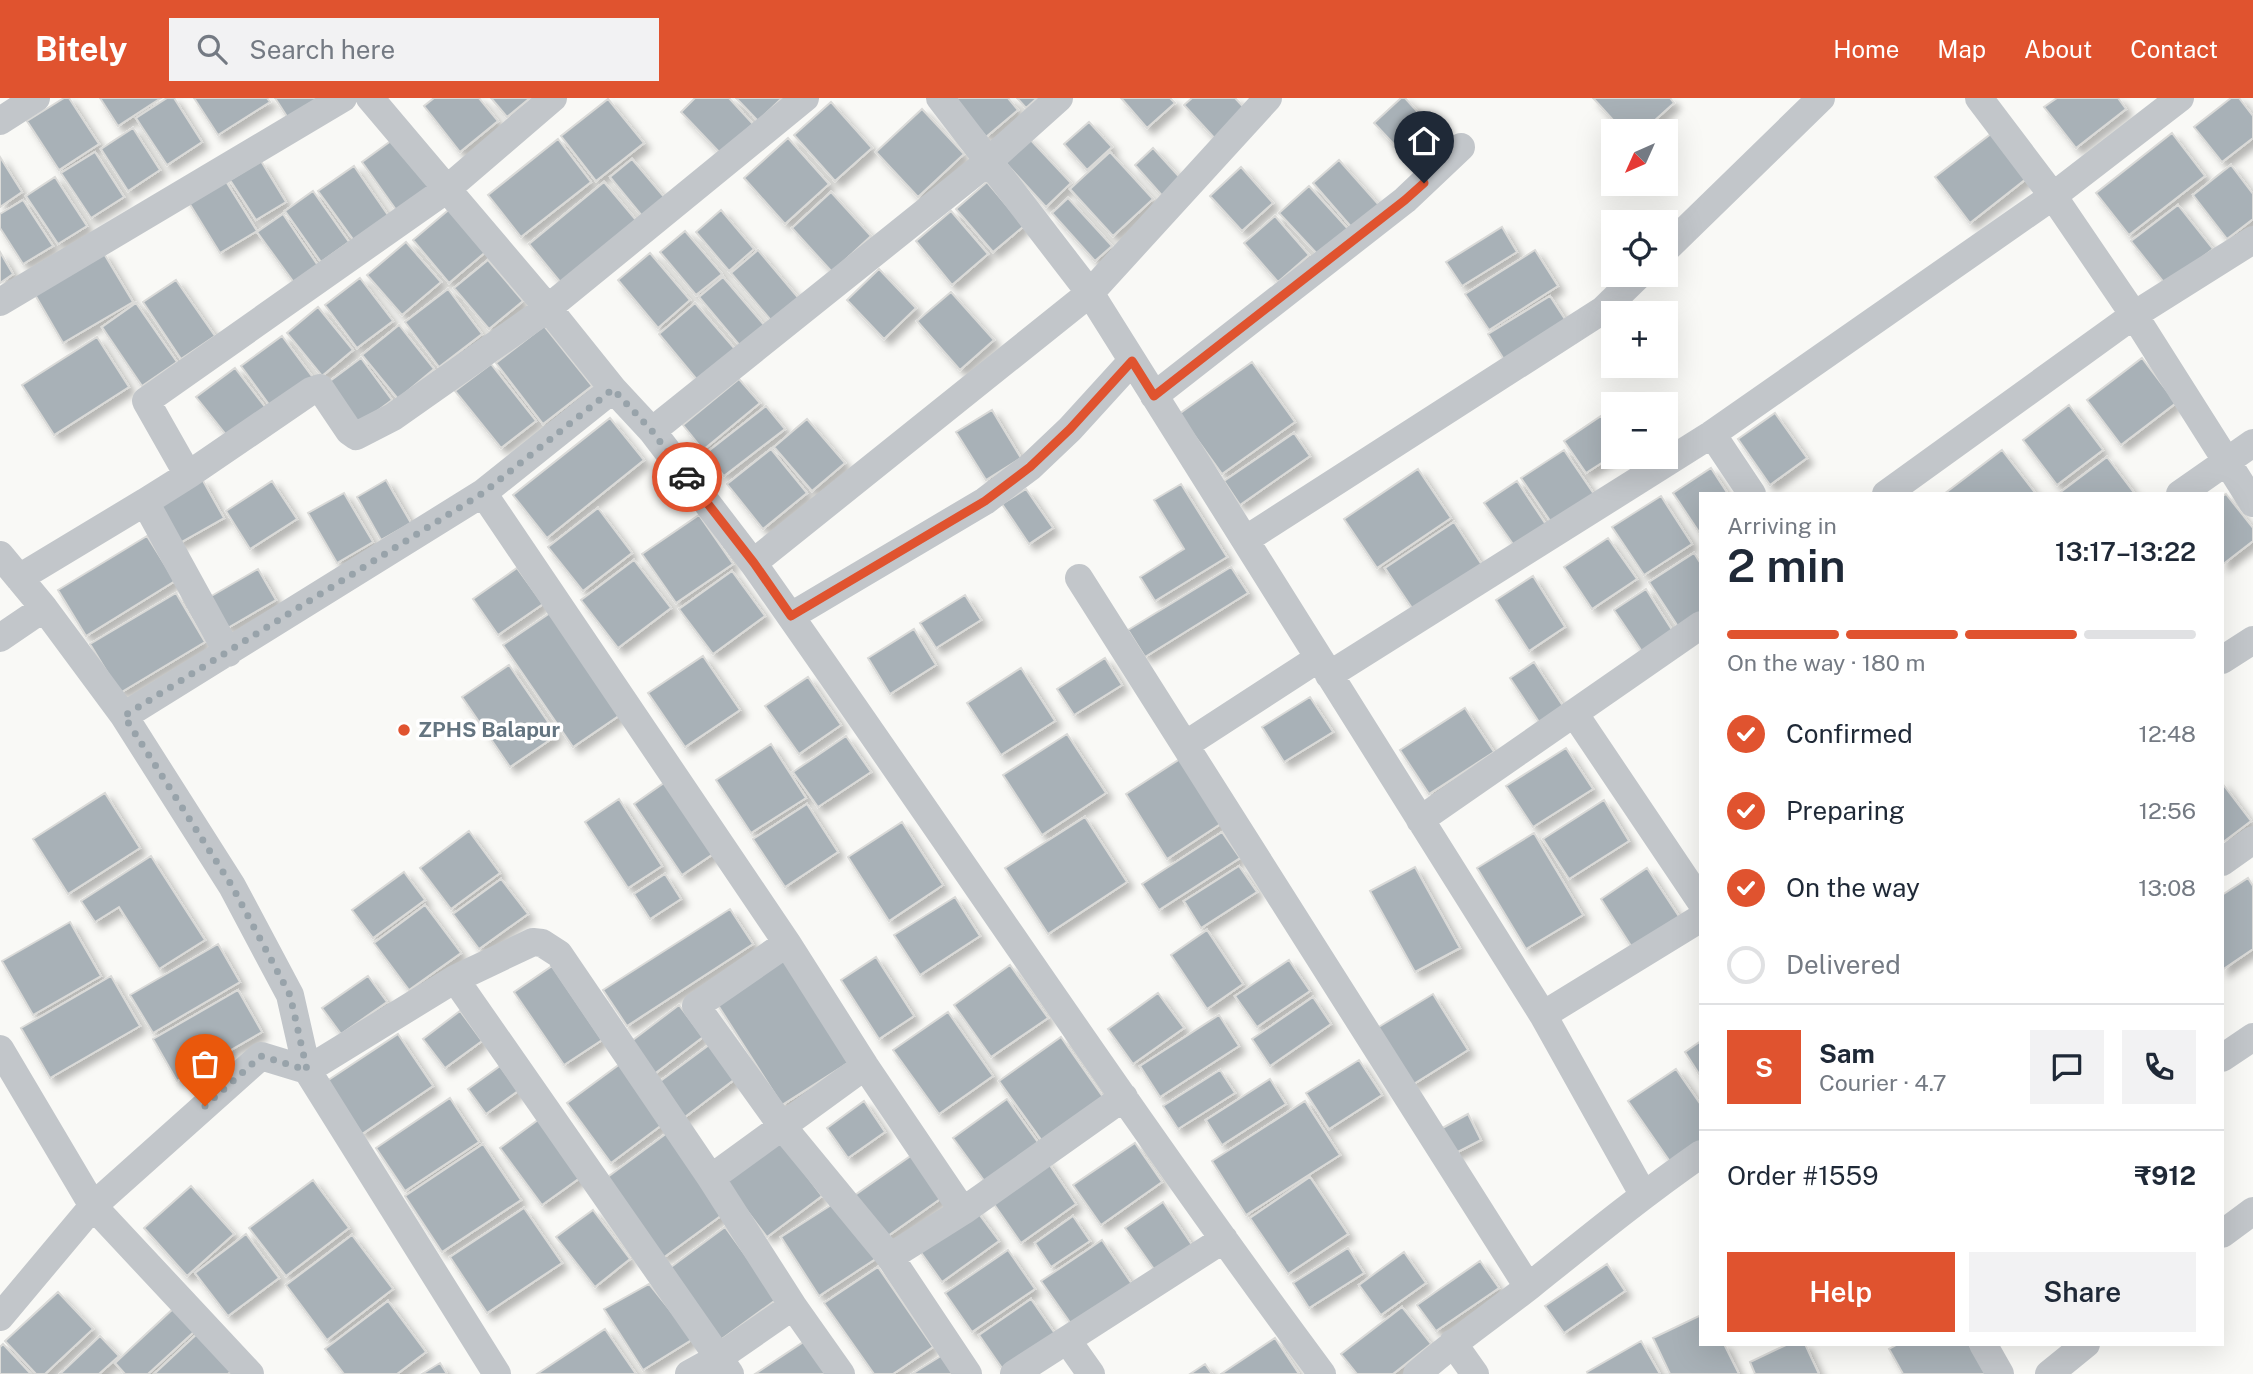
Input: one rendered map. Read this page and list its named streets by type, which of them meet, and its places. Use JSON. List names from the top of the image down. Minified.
{"places":["ZPHS Balapur"],"north":"bottom left","page":{"header":"Bitely","search":"Search here","nav":["Home","Map","About","Contact"],"map_buttons":["+","−"],"heading":["2 min","Arriving in","13:17–13:22"],"panel":["Sam","Courier · 4.7","Order #1559","₹912"],"bar":"On the way · 180 m","list":[["Confirmed","12:48"],["Preparing","12:56"],["On the way","13:08"],"Delivered"],"round":"S","buttons":["Help","Share"]}}
